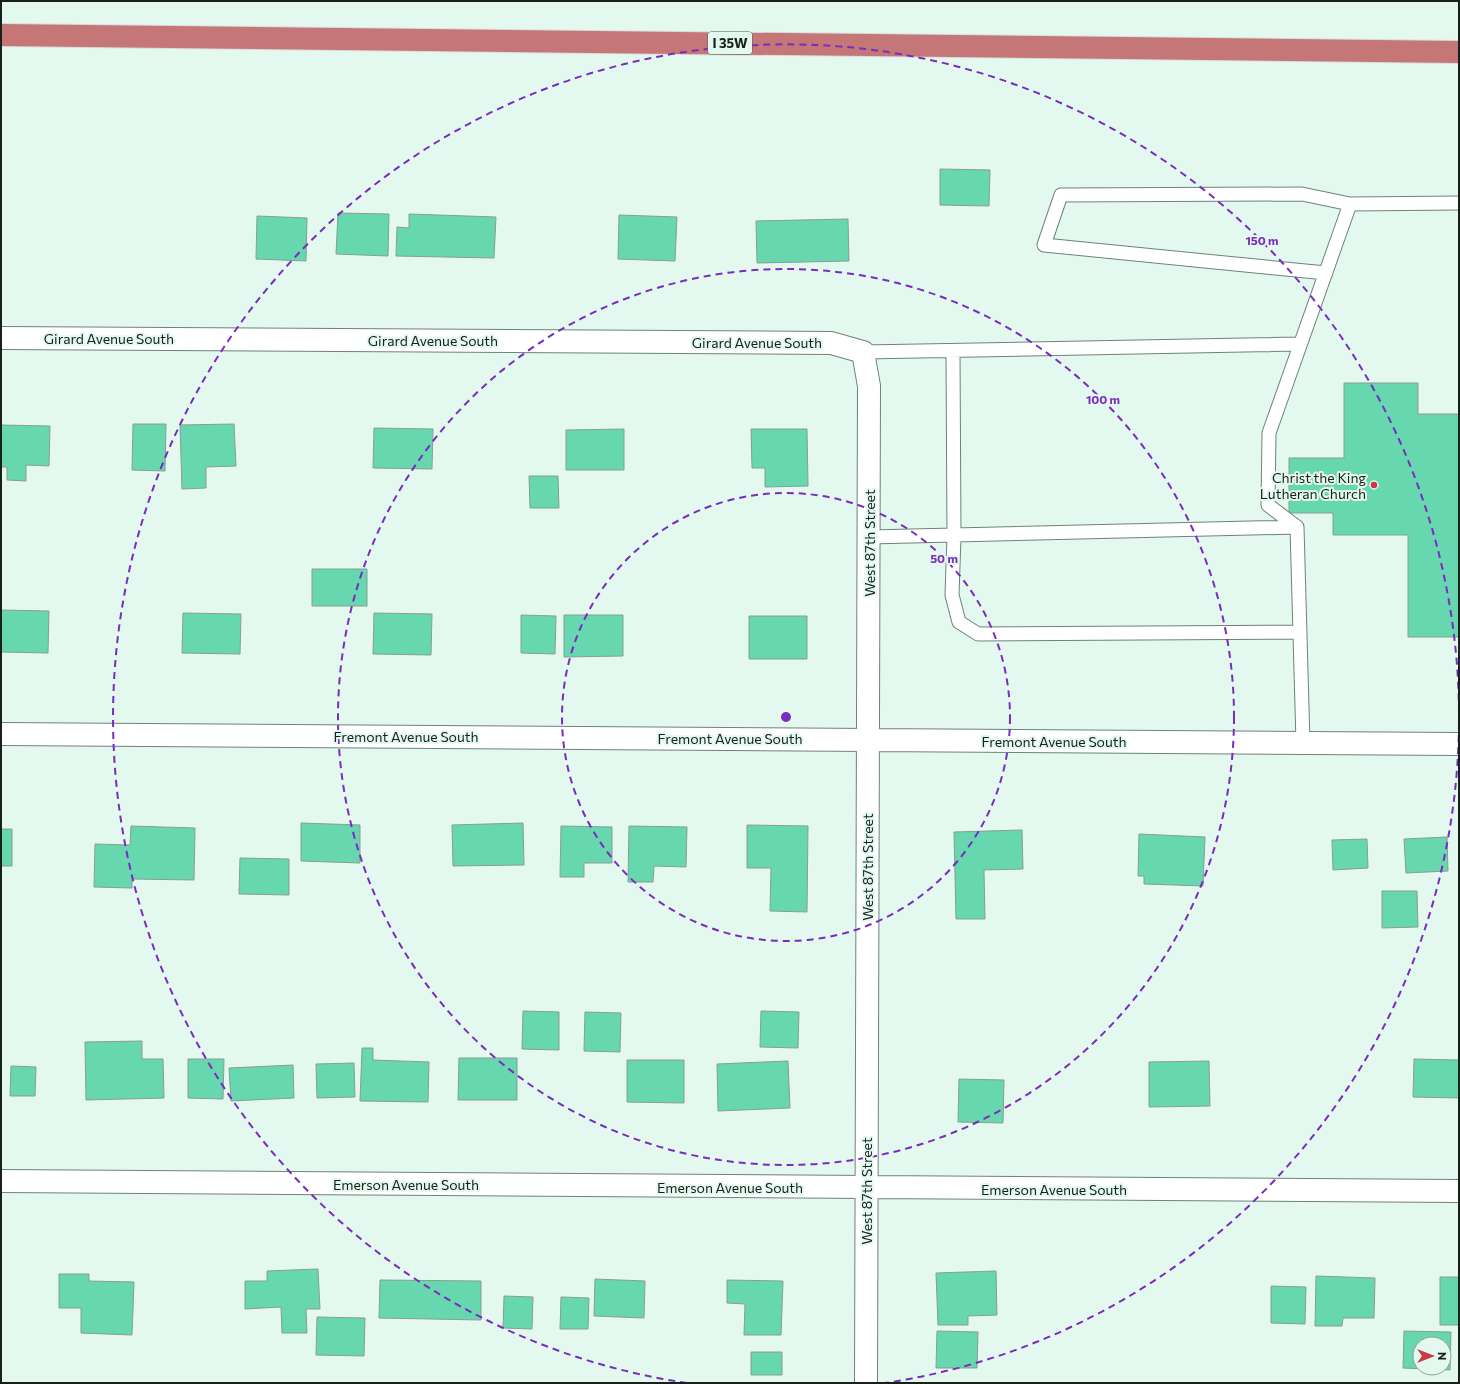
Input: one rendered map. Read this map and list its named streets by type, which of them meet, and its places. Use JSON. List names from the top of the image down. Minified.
{"streets":{"highway":["I 35W"],"street":["Girard Avenue South","West 87th Street","Fremont Avenue South","Emerson Avenue South"]},"crossings":[["Girard Avenue South","West 87th Street"],["West 87th Street","Fremont Avenue South"],["West 87th Street","Emerson Avenue South"]],"places":["Christ the King Lutheran Church"],"north":"right","rings":["150 m","100 m","50 m"]}
